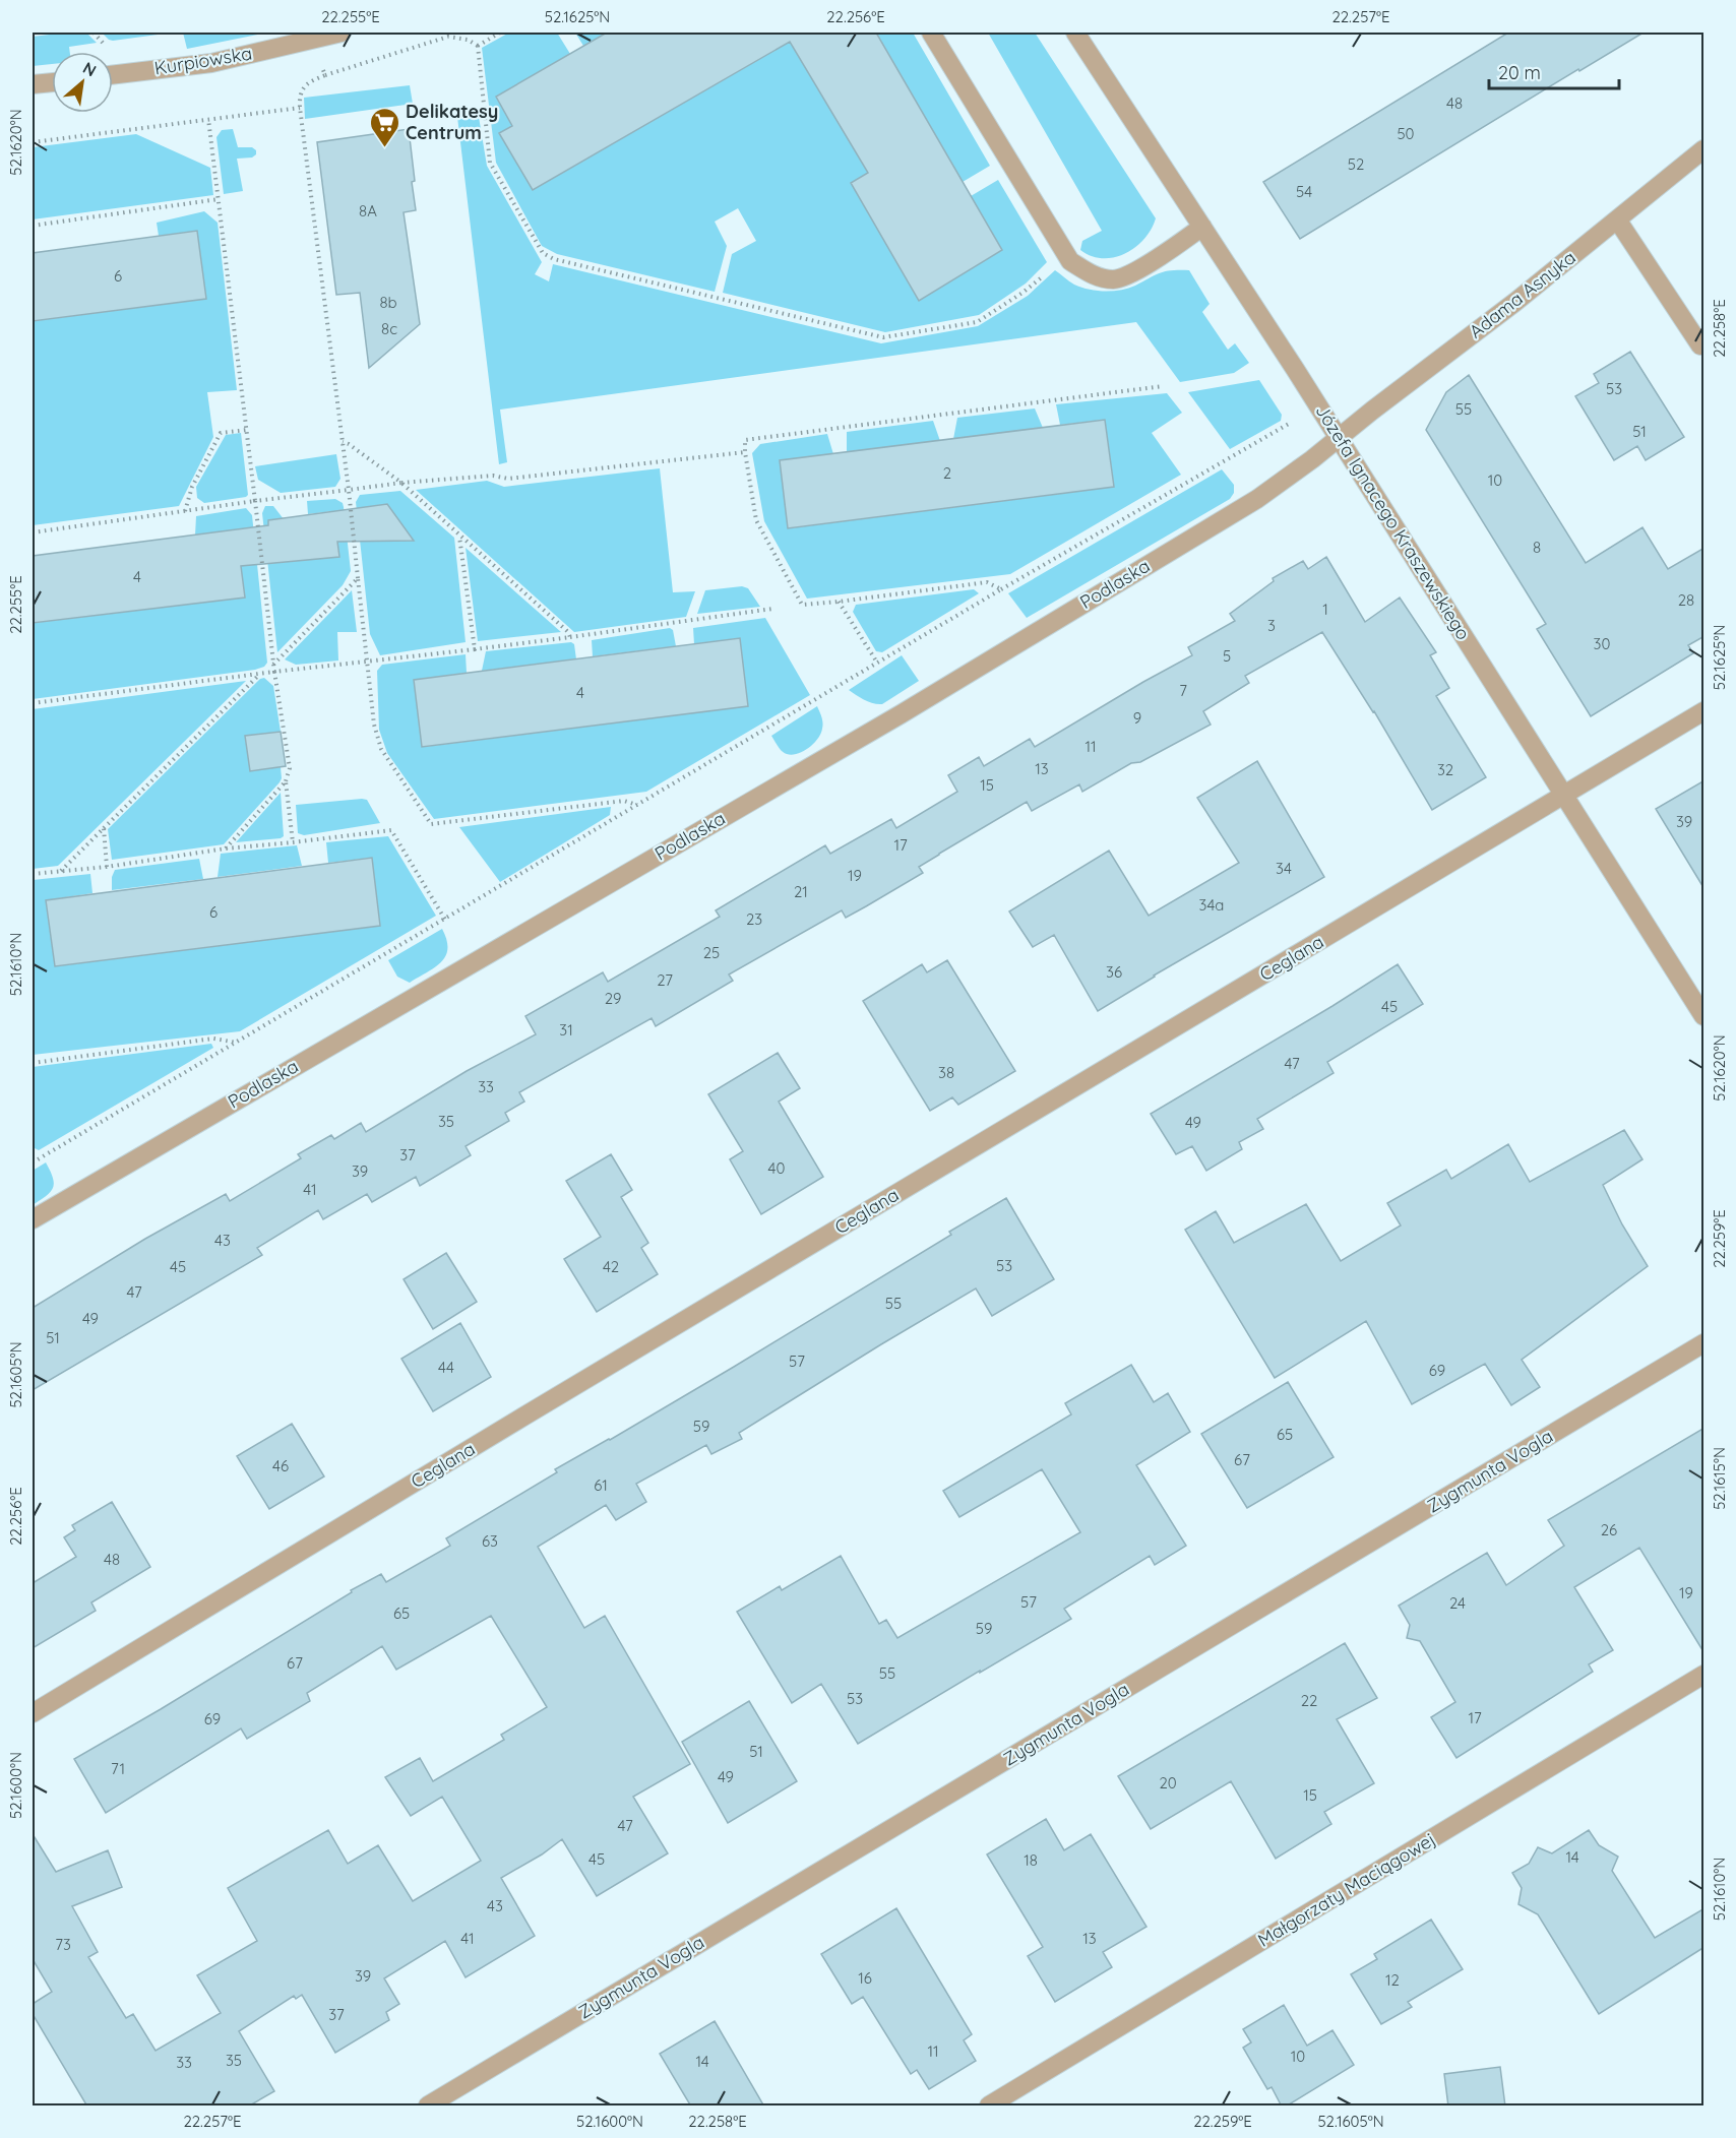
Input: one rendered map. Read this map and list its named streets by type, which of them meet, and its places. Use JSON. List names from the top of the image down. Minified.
{"streets":{"street":["Kurpiowska","Adama Asnyka","Józefa Ignacego Kraszewskiego","Podlaska","Ceglana","Zygmunta Vogla","Małgorzaty Maciągowej"]},"crossings":[["Adama Asnyka","Józefa Ignacego Kraszewskiego"],["Adama Asnyka","Podlaska"],["Józefa Ignacego Kraszewskiego","Podlaska"],["Józefa Ignacego Kraszewskiego","Ceglana"]],"places":{"supermarket":["Delikatesy Centrum"]},"house_numbers":["48","50","52","54","8A","6","8b","8c","53","55","51","2","10","8","4","28","1","3","30","5","7","4","9","11","13","32","15","39","17","34","19","21","34a","6","23","25","36","27","29","45","31","47","38","33","35","49","37","40","39","41","43","53","45","42","47","55","49","51","57","44","69","59","65","67","46","61","26","63","48","19","57","24","65","59","67","55","53","22","17","69","51","71","49","20","15","47","14","45","18","43","41","13","73","39","16","12","37","11","10","35","14","33"],"scale_bar":"20 m","north":"top right","coordinates":["22.255°E","52.1625°N","22.256°E","22.257°E","52.1620°N","22.258°E","52.1610°N","22.259°E","52.1605°N","52.1615°N","52.1600°N"]}
